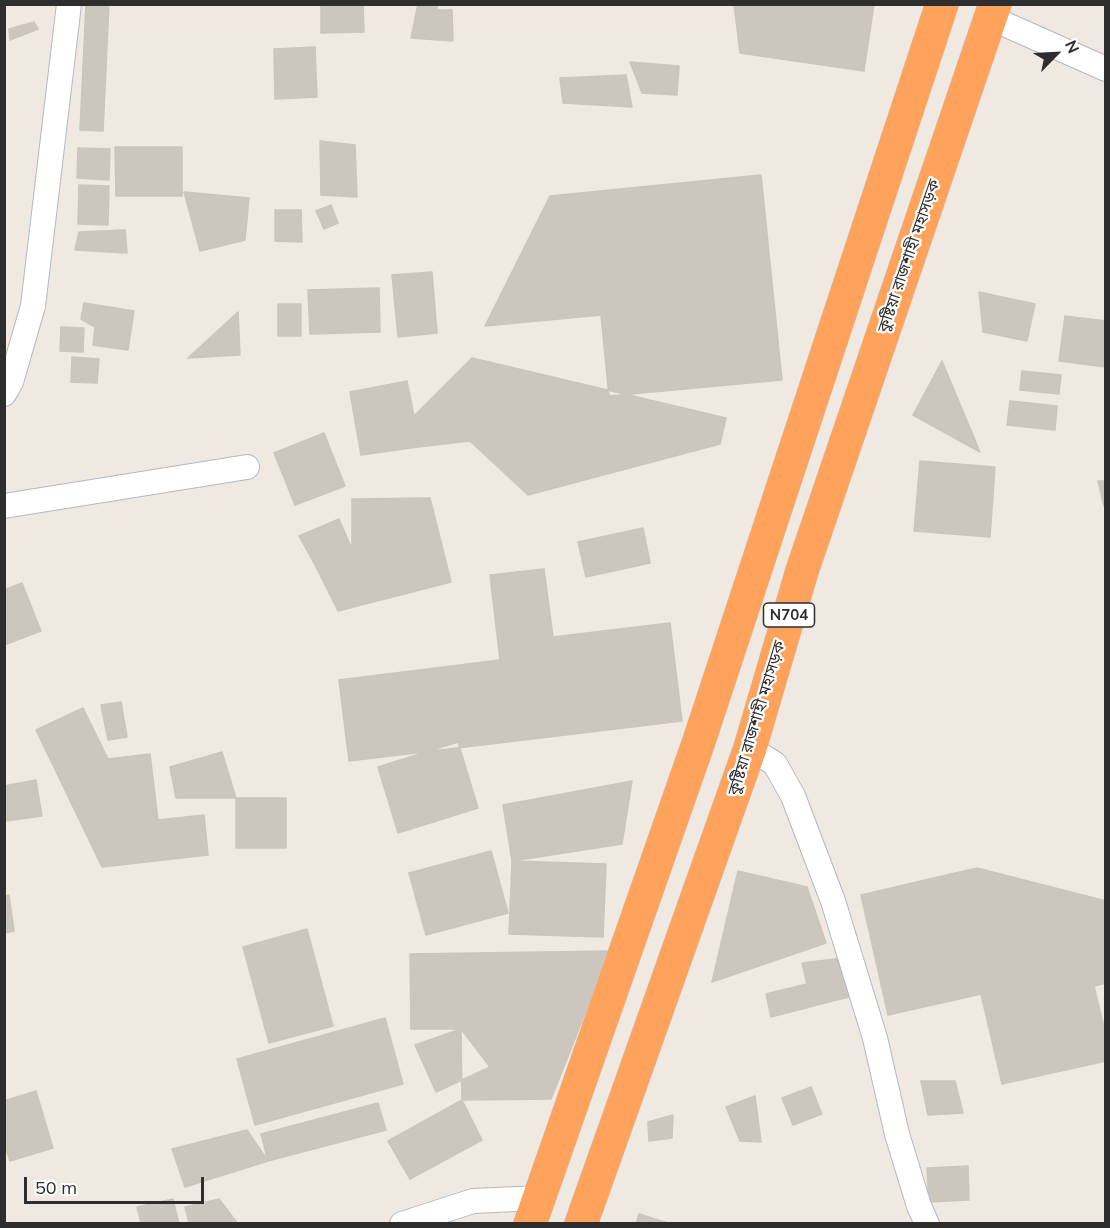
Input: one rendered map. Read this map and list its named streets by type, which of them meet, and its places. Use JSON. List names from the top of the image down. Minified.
{"streets":{"highway":["কুষ্টিয়া রাজশাহী মহাসড়ক","N704"]},"scale_bar":"50 m","north":"top right"}
